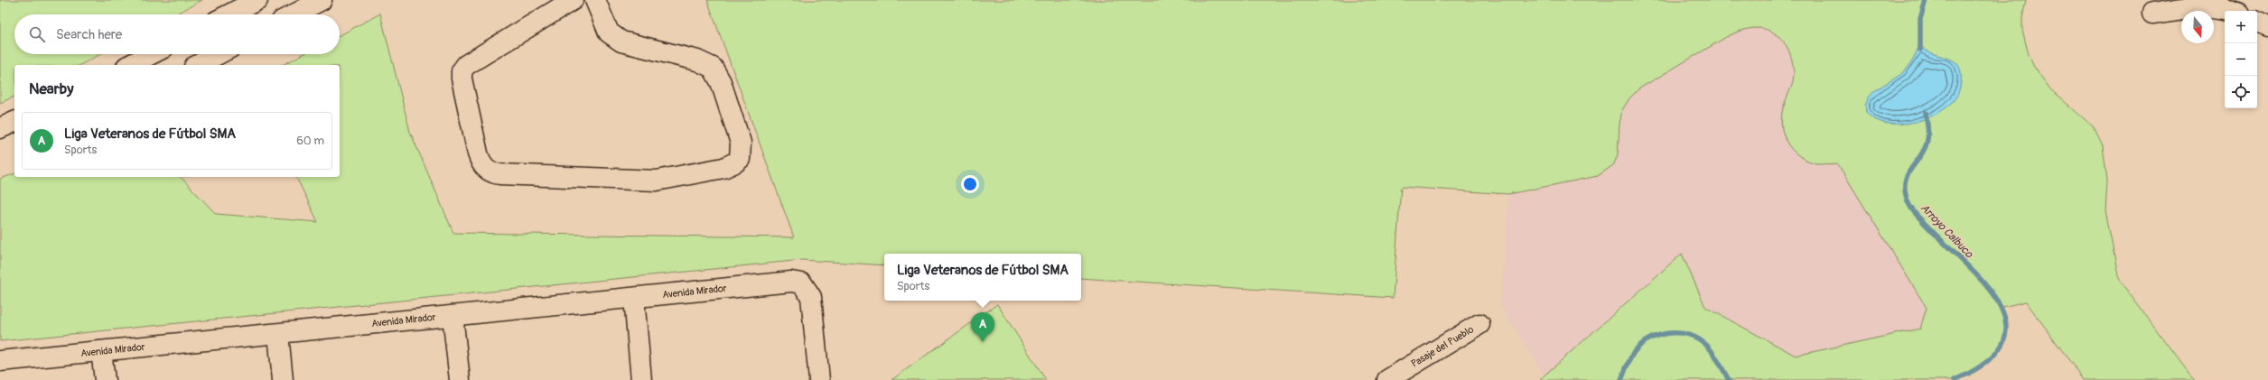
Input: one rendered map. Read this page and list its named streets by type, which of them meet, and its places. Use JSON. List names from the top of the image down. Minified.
{"streets":{"street":["Avenida Mirador","Pasaje del Pueblo"]},"water":["Arroyo Calbuco"],"north":"bottom","page":{"map_buttons":["+","−"],"search":"Search here","heading":"Nearby","list":[{"mark":"A","name":"Liga Veteranos de Fútbol SMA","note":"Sports","value":"60 m"}],"popup":["Liga Veteranos de Fútbol SMA","Sports"],"pins":"A"}}
